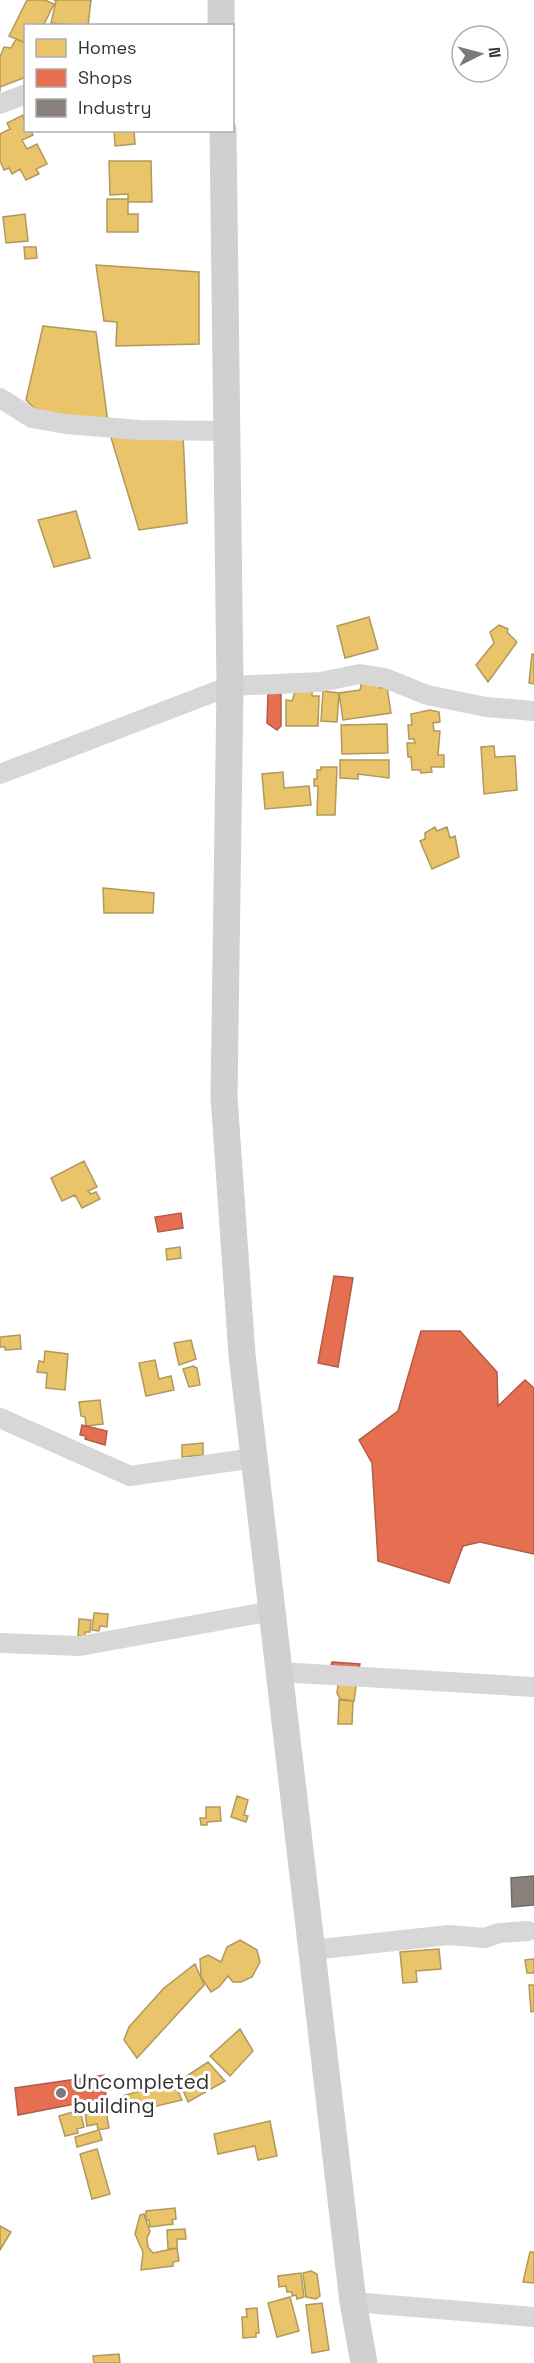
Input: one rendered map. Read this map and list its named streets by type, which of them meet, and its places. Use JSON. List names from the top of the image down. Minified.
{"places":["Uncompleted building"],"legend":["Homes","Shops","Industry"],"north":"right"}
